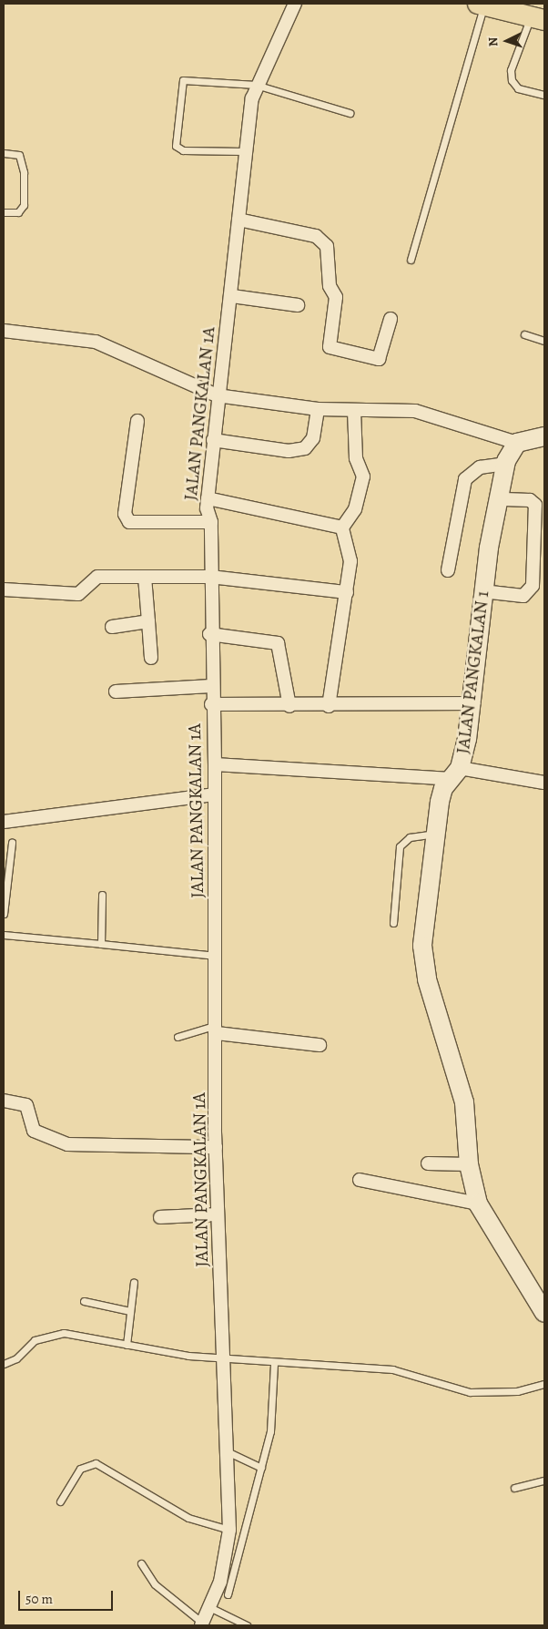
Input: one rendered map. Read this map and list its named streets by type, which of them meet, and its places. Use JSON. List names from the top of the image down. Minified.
{"streets":{"main road":["JALAN PANGKALAN 1"],"street":["JALAN PANGKALAN 1A"]},"scale_bar":"50 m","north":"left"}
